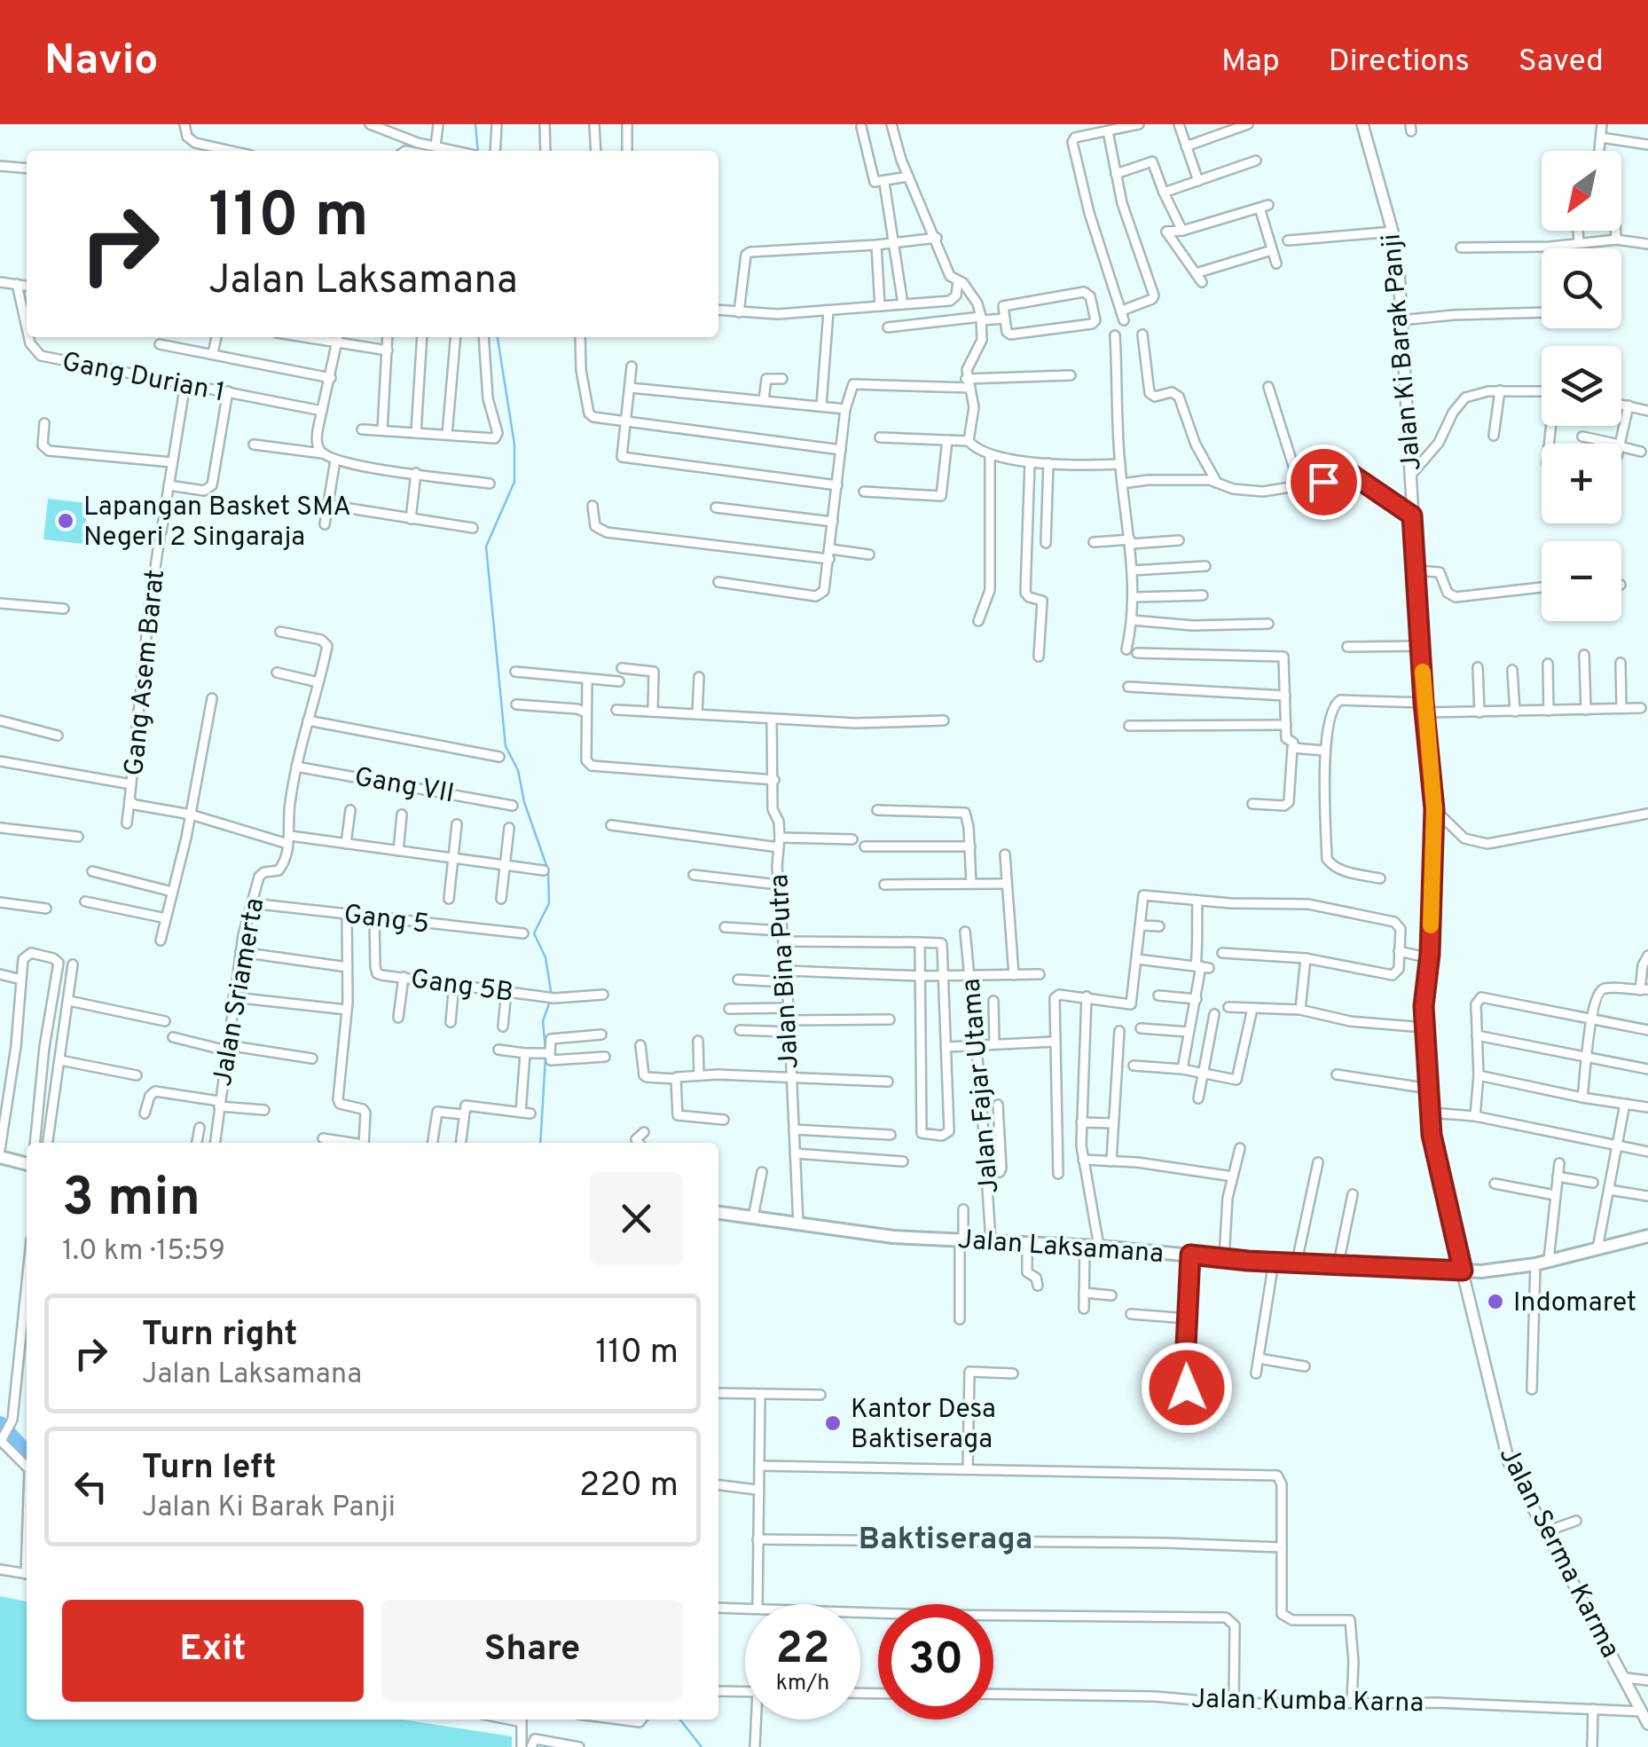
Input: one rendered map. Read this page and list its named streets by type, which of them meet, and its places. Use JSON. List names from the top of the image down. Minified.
{"streets":{"main road":["Jalan Laksamana"],"street":["Jalan Ki Barak Panji","Gang Durian 1","Gang Asem Barat","Gang VII","Gang 5","Jalan Bina Putra","Gang 5B","Jalan Sriamerta","Jalan Fajar Utama","Jalan Serma Karma","Jalan Kumba Karna"]},"crossings":[["Jalan Ki Barak Panji","Jalan Laksamana"],["Jalan Ki Barak Panji","Jalan Serma Karma"],["Gang Durian 1","Gang Asem Barat"],["Gang Asem Barat","Jalan Sriamerta"],["Gang 5","Gang 5B"],["Gang 5","Jalan Sriamerta"],["Jalan Bina Putra","Jalan Laksamana"],["Jalan Fajar Utama","Jalan Laksamana"],["Jalan Laksamana","Jalan Serma Karma"],["Jalan Serma Karma","Jalan Kumba Karna"]],"districts":["Baktiseraga"],"places":["Lapangan Basket SMA Negeri 2 Singaraja","Indomaret","Kantor Desa Baktiseraga"],"north":"bottom left","page":{"header":"Navio","nav":["Map","Directions","Saved"],"map_buttons":["+","−"],"turn":["110 m","Jalan Laksamana"],"heading":["3 min","1.0 km · 15:59"],"list":[{"name":"Turn right","note":"Jalan Laksamana","value":"110 m"},{"name":"Turn left","note":"Jalan Ki Barak Panji","value":"220 m"}],"buttons":["Exit","Share"],"speed":"22 km/h","limit":"30"}}
